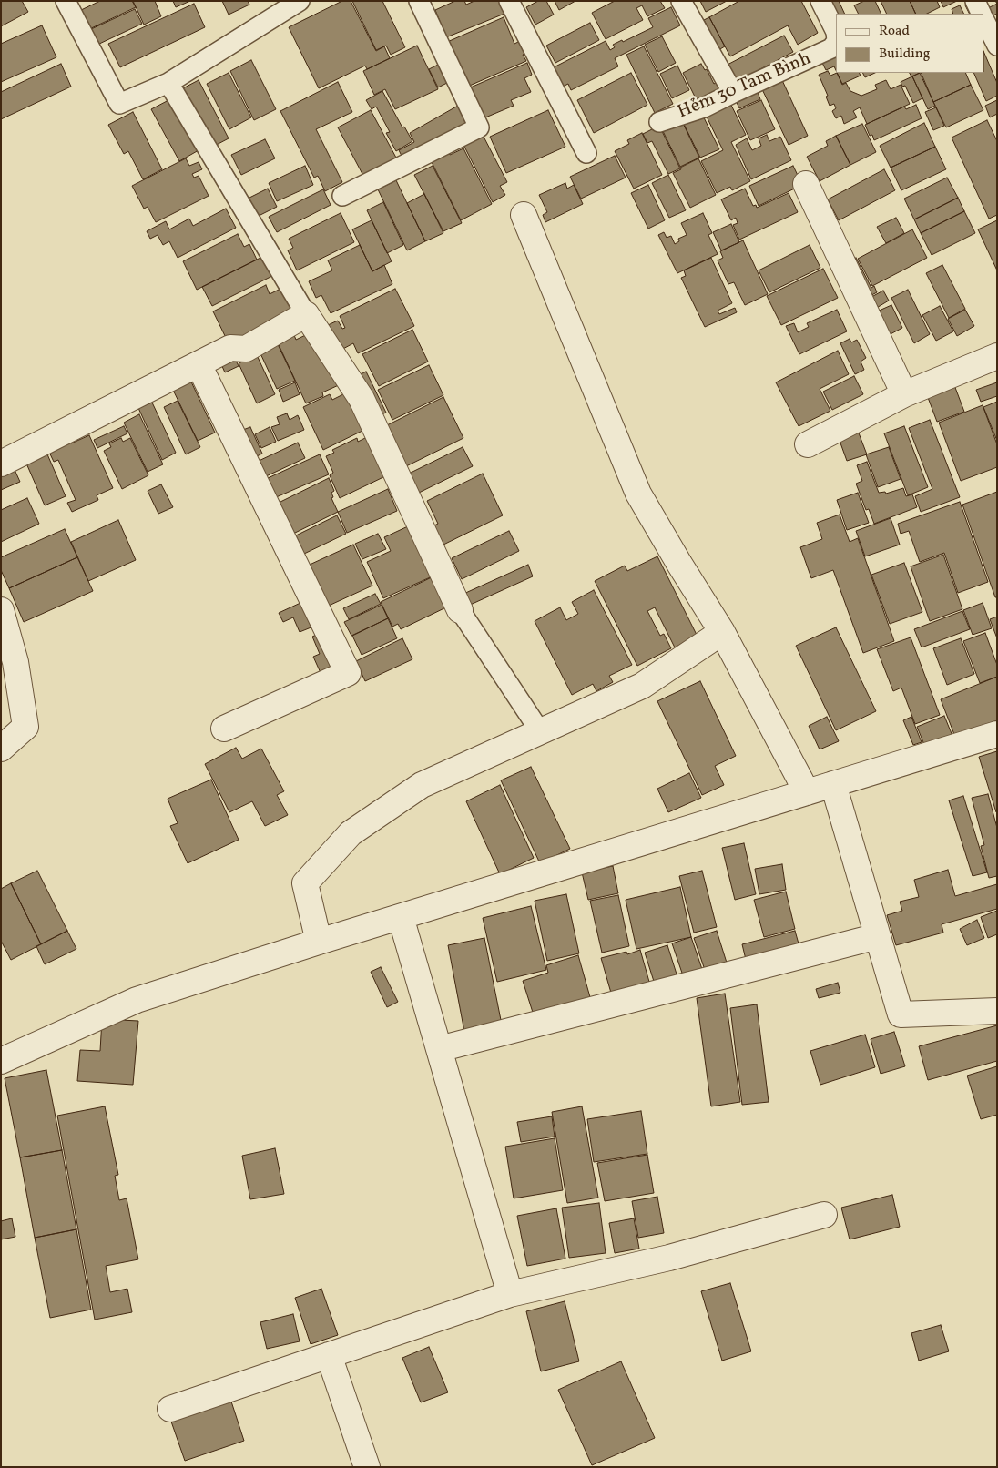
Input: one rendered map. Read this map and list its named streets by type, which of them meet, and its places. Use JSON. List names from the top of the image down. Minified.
{"streets":{"lane":["Hẻm 30 Tam Bình"]},"legend":["Road","Building"]}
